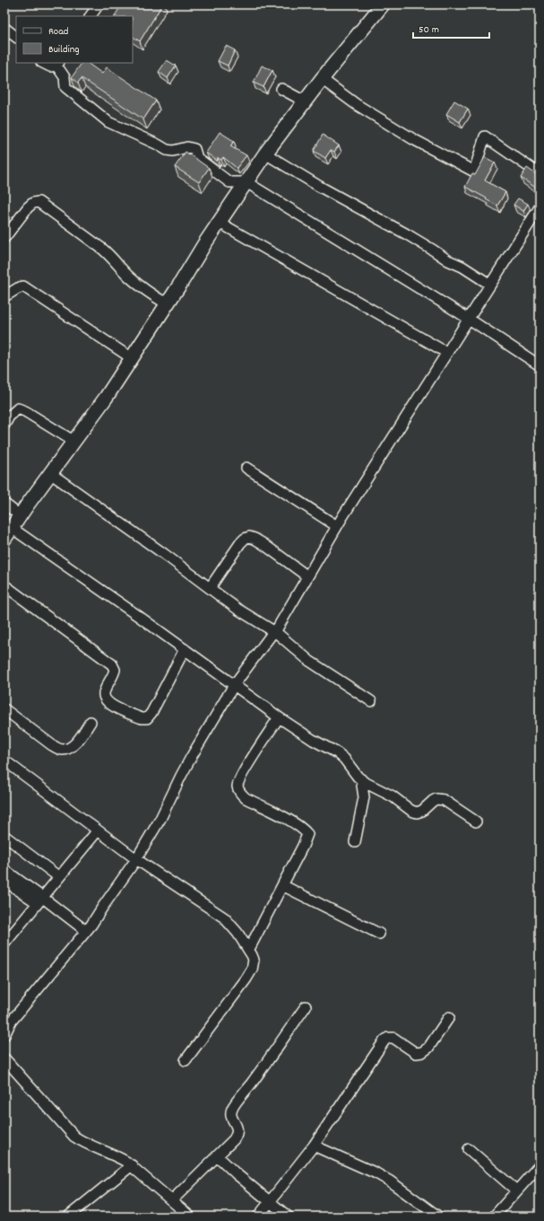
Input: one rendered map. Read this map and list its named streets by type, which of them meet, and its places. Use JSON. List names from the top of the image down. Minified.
{"legend":["Road","Building"],"scale_bar":"50 m"}
